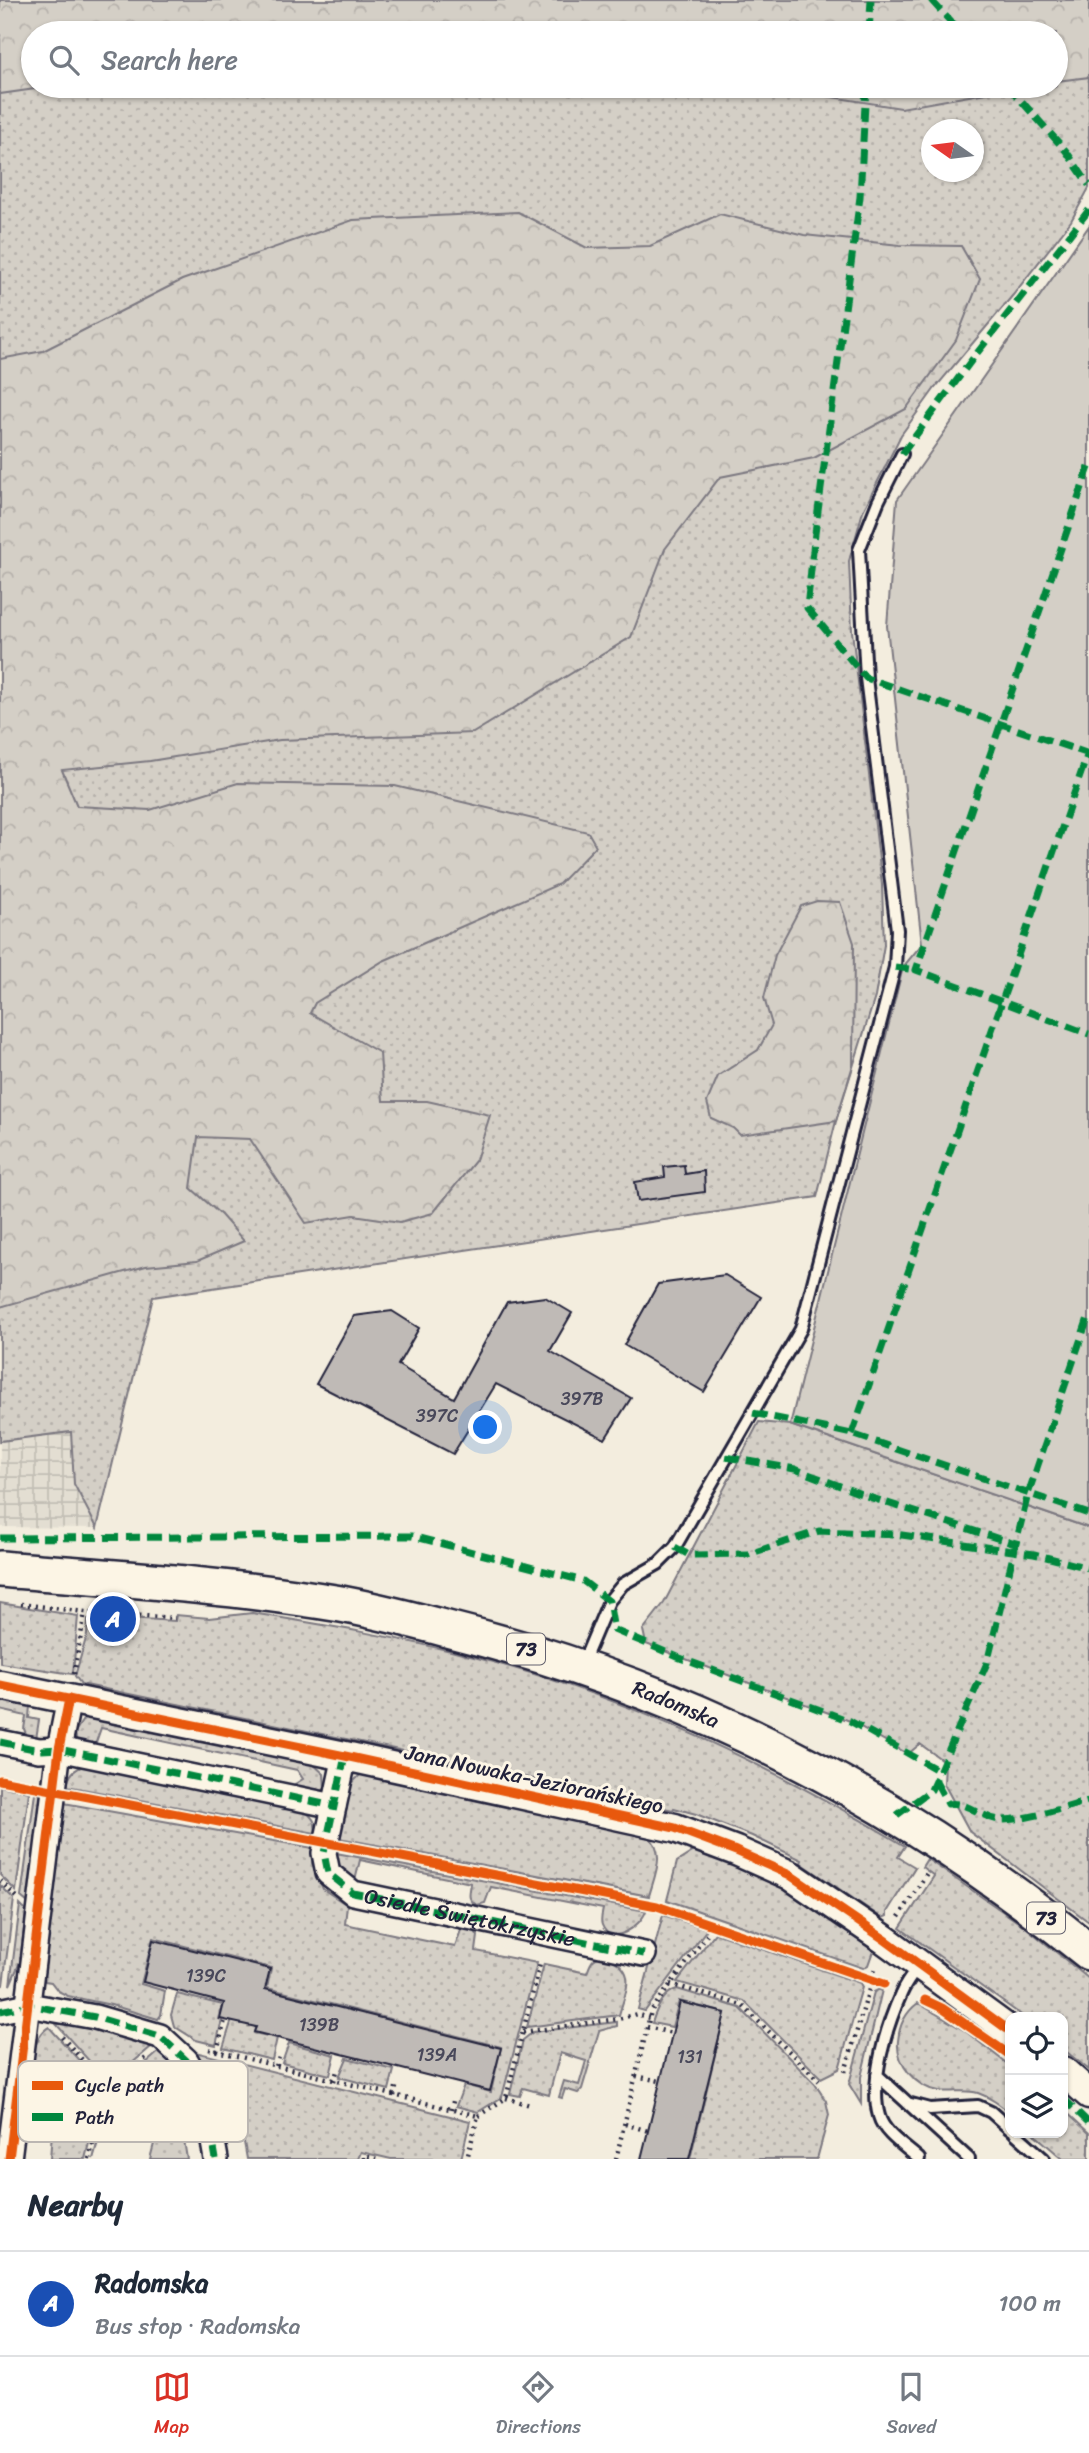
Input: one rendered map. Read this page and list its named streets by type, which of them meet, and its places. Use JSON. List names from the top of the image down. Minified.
{"streets":{"main road":["73","Radomska"],"street":["Jana Nowaka-Jeziorańskiego","Osiedle Świętokrzyskie"]},"crossings":[["Jana Nowaka-Jeziorańskiego","Osiedle Świętokrzyskie"]],"house_numbers":["397B","397C","139C","139B","139A","131"],"legend":["Cycle path","Path"],"north":"left","page":{"search":"Search here","pins":"A","heading":"Nearby","list":[{"mark":"A","name":"Radomska","note":"Bus stop · Radomska","value":"100 m"}],"nav":["Map","Directions","Saved"]}}
